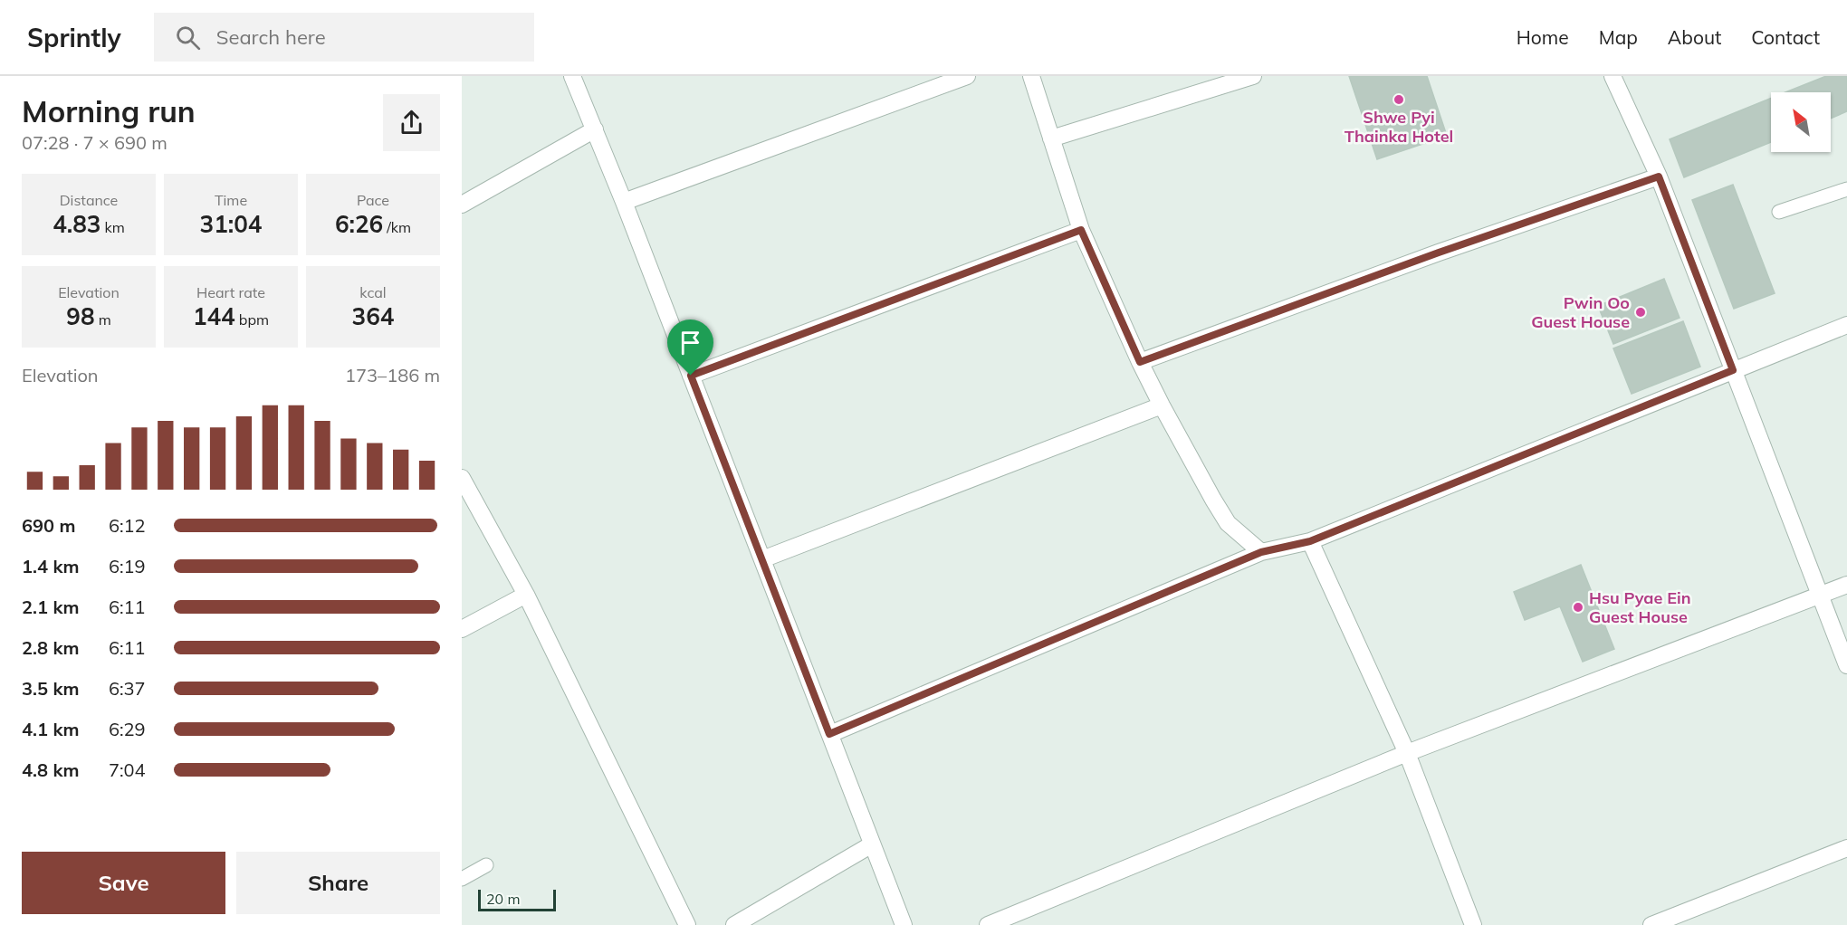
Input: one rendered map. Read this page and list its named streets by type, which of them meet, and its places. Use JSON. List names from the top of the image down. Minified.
{"places":["Shwe Pyi Thainka Hotel","Pwin Oo Guest House","Hsu Pyae Ein Guest House"],"scale_bar":"20 m","north":"top left","page":{"header":"Sprintly","search":"Search here","nav":["Home","Map","About","Contact"],"heading":["Morning run","07:28 · 7 × 690 m"],"stats":[["Distance","4.83 km"],["Time","31:04"],["Pace","6:26 /km"],["Elevation","98 m"],["Heart rate","144 bpm"],["kcal","364"]],"chart":["Elevation","173–186 m"],"list":[{"name":"690 m","note":"6:12"},{"name":"1.4 km","note":"6:19"},{"name":"2.1 km","note":"6:11"},{"name":"2.8 km","note":"6:11"},{"name":"3.5 km","note":"6:37"},{"name":"4.1 km","note":"6:29"},{"name":"4.8 km","note":"7:04"}],"buttons":["Save","Share"],"scale":"20 m"}}
